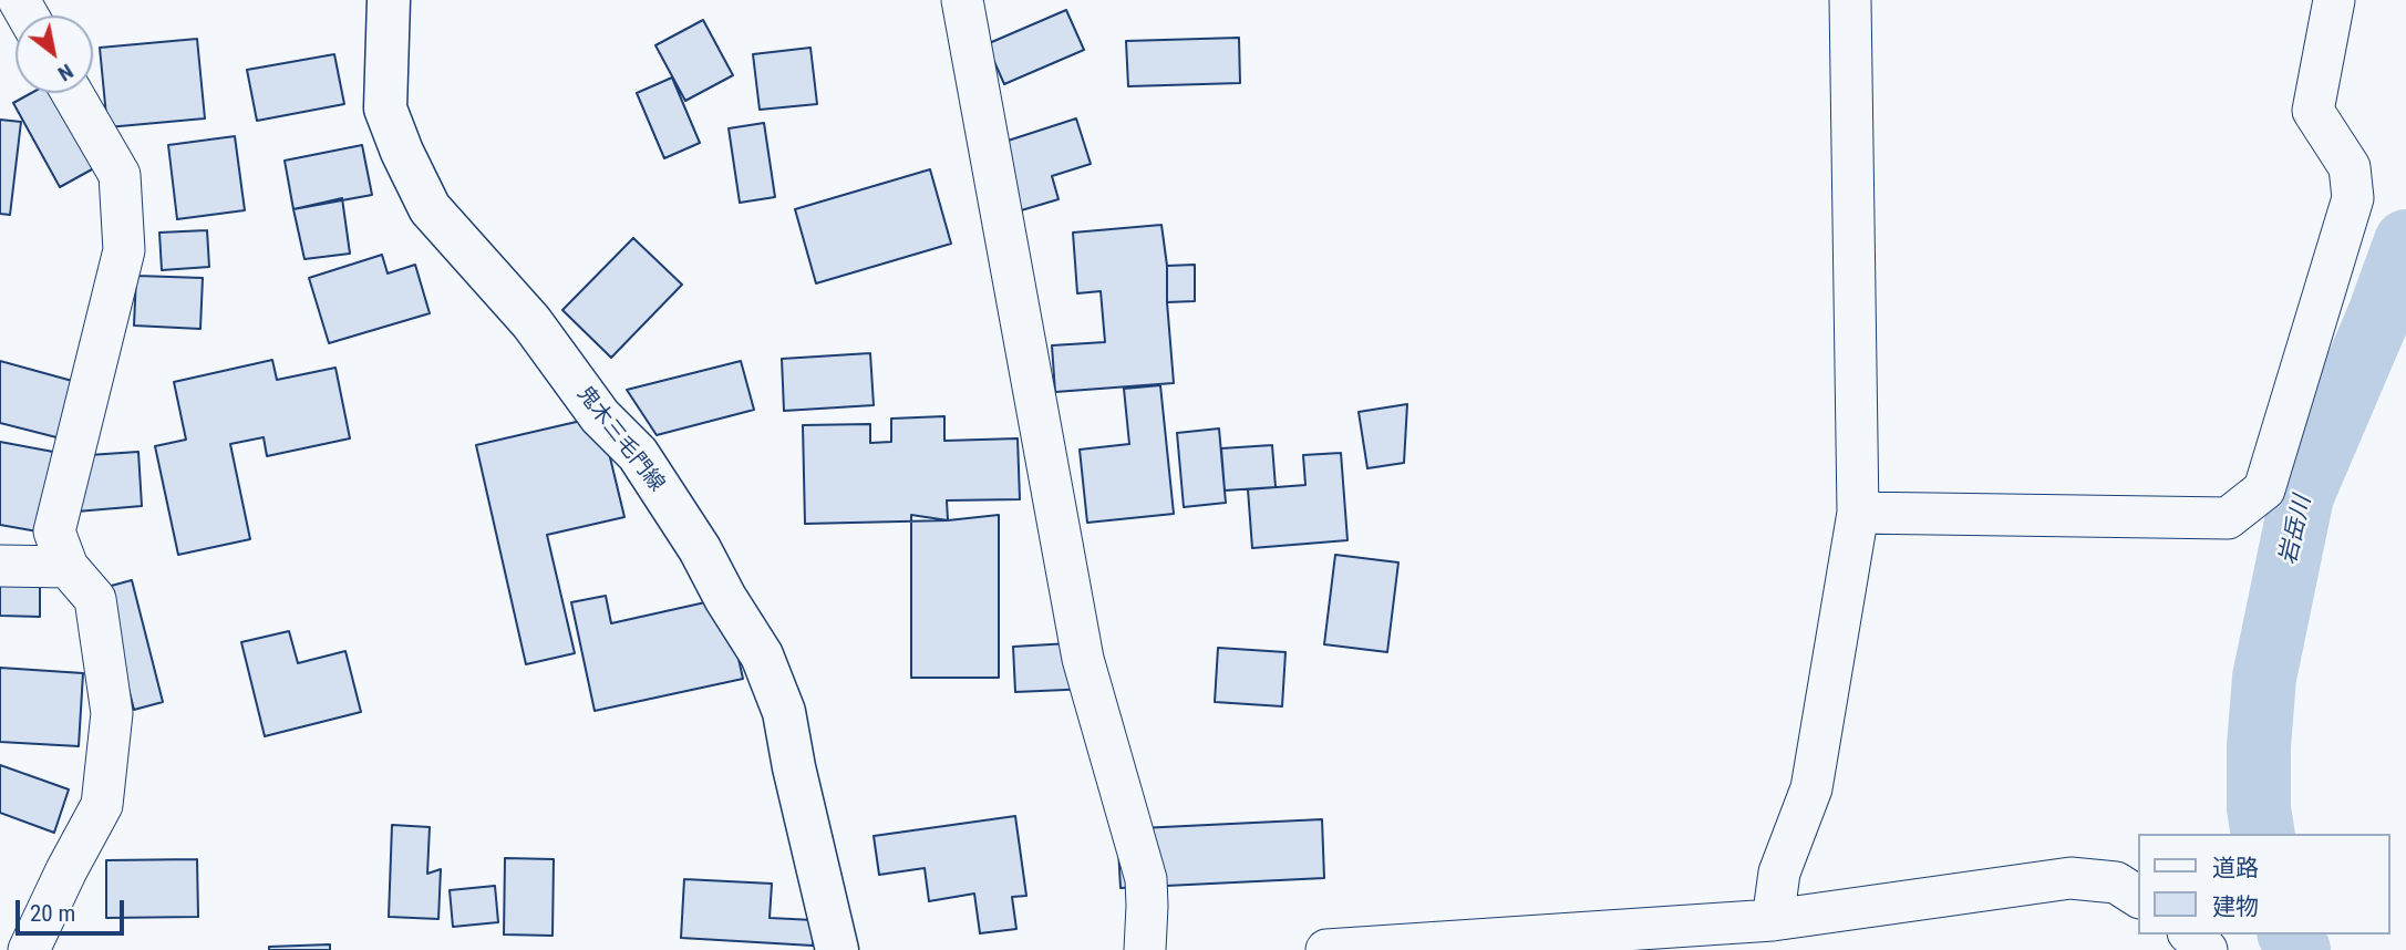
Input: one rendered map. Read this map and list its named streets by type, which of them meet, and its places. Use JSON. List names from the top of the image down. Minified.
{"streets":{"main road":["鬼木三毛門線"]},"water":["岩岳川"],"legend":["道路","建物"],"scale_bar":"20 m","north":"bottom right"}
